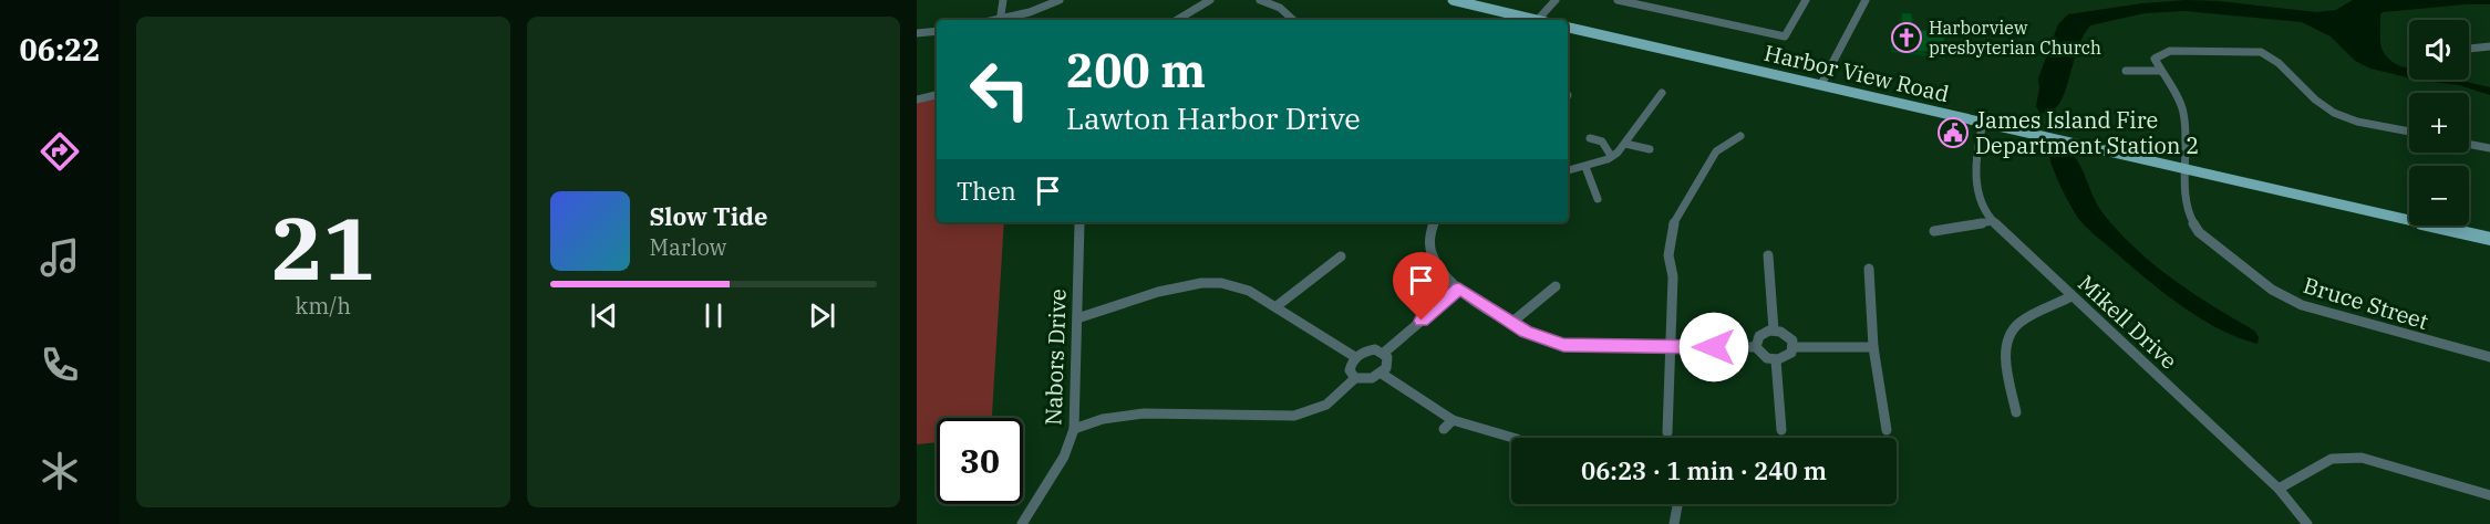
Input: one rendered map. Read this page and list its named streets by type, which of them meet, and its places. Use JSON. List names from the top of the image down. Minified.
{"streets":{"main road":["Harbor View Road"],"street":["Bruce Street","Mikell Drive","Nabors Drive"]},"crossings":[["Harbor View Road","Bruce Street"],["Harbor View Road","Mikell Drive"]],"places":{"church":["Harborview presbyterian Church"],"public building":["James Island Fire Department Station 2"]},"page":{"tabs":"06:22","tile":["21","km/h"],"map_buttons":["+","−"],"turn":["200 m","Lawton Harbor Drive"],"then":"Then","song":["Slow Tide","Marlow"],"limit":"30","trip":"06:23 · 1 min · 240 m"}}
